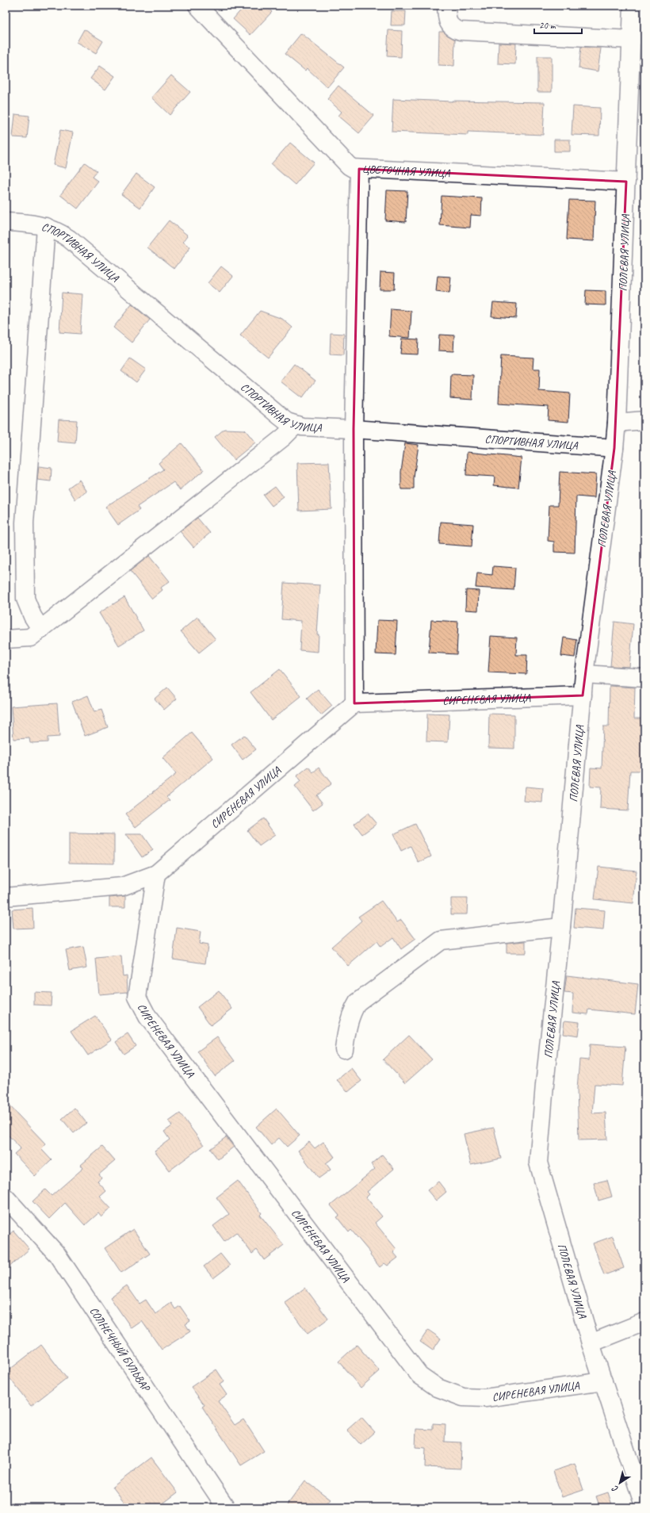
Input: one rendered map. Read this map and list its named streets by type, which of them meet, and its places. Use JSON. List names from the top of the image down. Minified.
{"streets":{"street":["ЦВЕТОЧНАЯ УЛИЦА","ПОЛЕВАЯ УЛИЦА","СПОРТИВНАЯ УЛИЦА","СИРЕНЕВАЯ УЛИЦА","СОЛНЕЧНЫЙ БУЛЬВАР"]},"crossings":[["ЦВЕТОЧНАЯ УЛИЦА","ПОЛЕВАЯ УЛИЦА"],["ПОЛЕВАЯ УЛИЦА","СПОРТИВНАЯ УЛИЦА"],["ПОЛЕВАЯ УЛИЦА","СИРЕНЕВАЯ УЛИЦА"]],"scale_bar":"20 m","north":"bottom left"}
